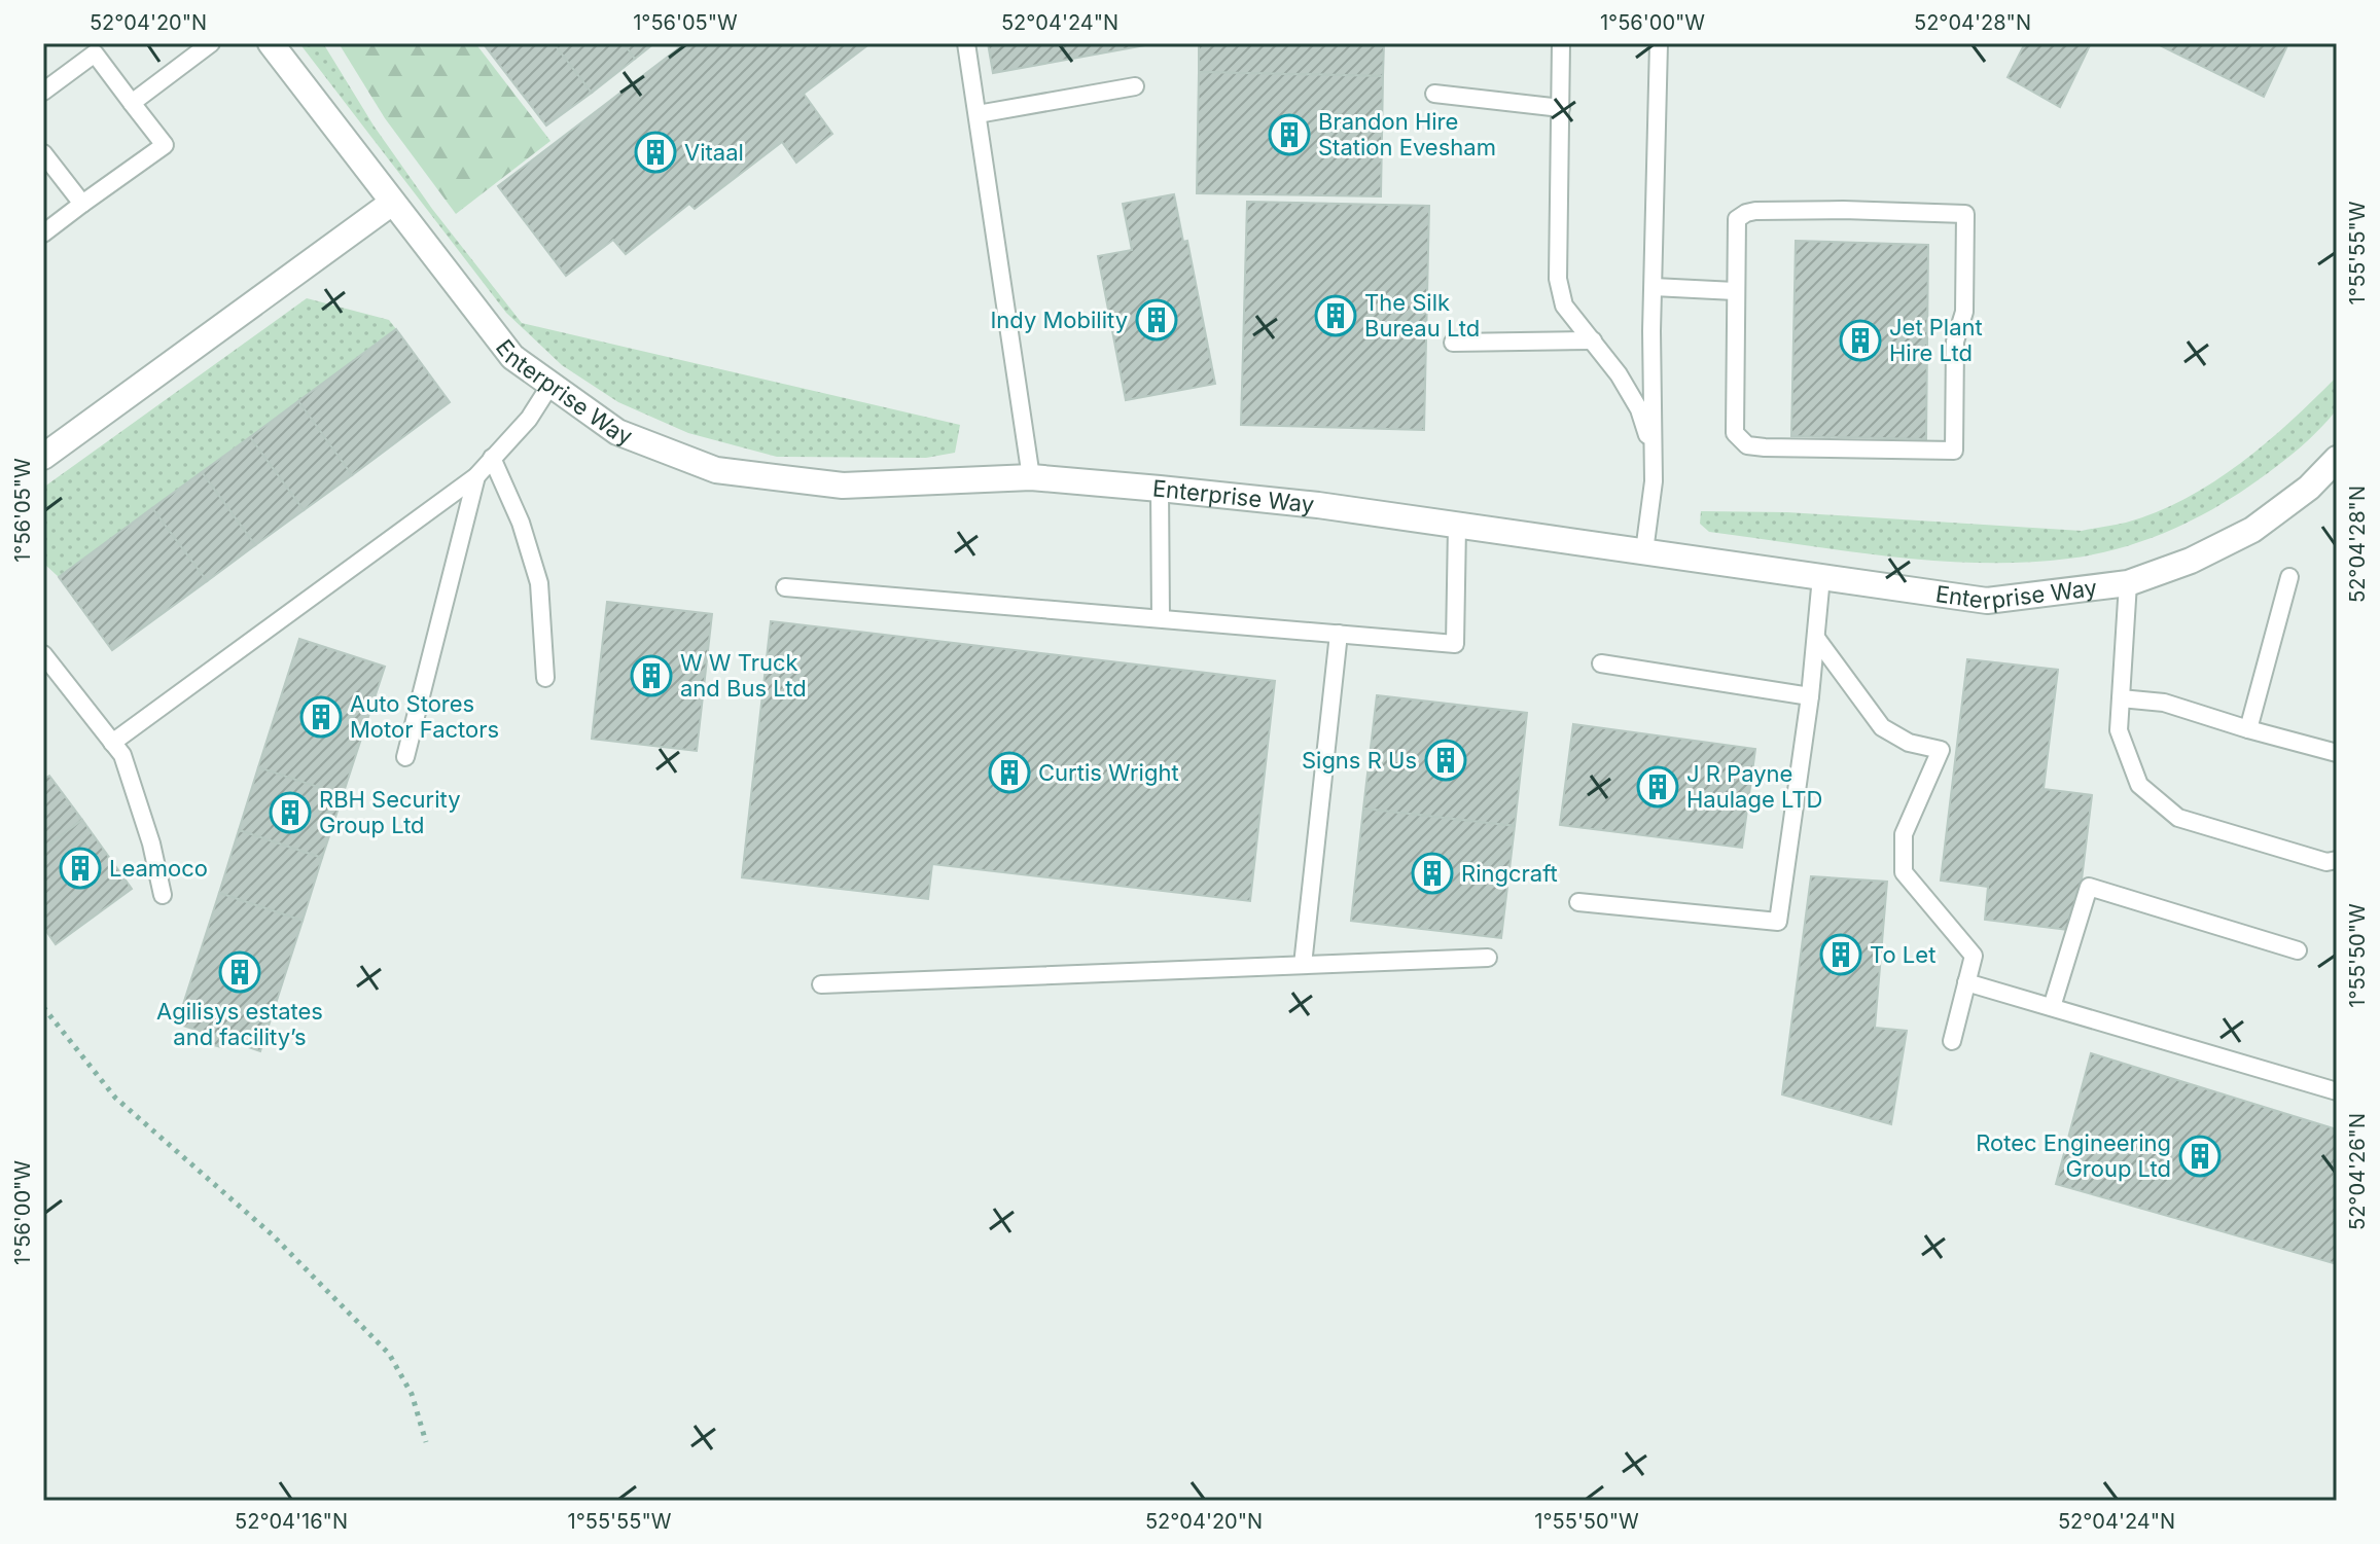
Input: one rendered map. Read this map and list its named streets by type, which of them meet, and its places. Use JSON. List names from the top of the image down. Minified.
{"streets":{"street":["Enterprise Way"]},"places":{"building":["Brandon Hire Station Evesham","Vitaal","The Silk Bureau Ltd","Indy Mobility","Jet Plant Hire Ltd","W W Truck and Bus Ltd","Auto Stores Motor Factors","Signs R Us","Curtis Wright","J R Payne Haulage LTD","RBH Security Group Ltd","Leamoco","Ringcraft","To Let","Agilisys estates and facility’s","Rotec Engineering Group Ltd"]},"coordinates":["52°04'20\"N","1°56'05\"W","52°04'24\"N","1°56'00\"W","52°04'28\"N","1°55'55\"W","1°55'50\"W","52°04'26\"N","52°04'16\"N"]}
